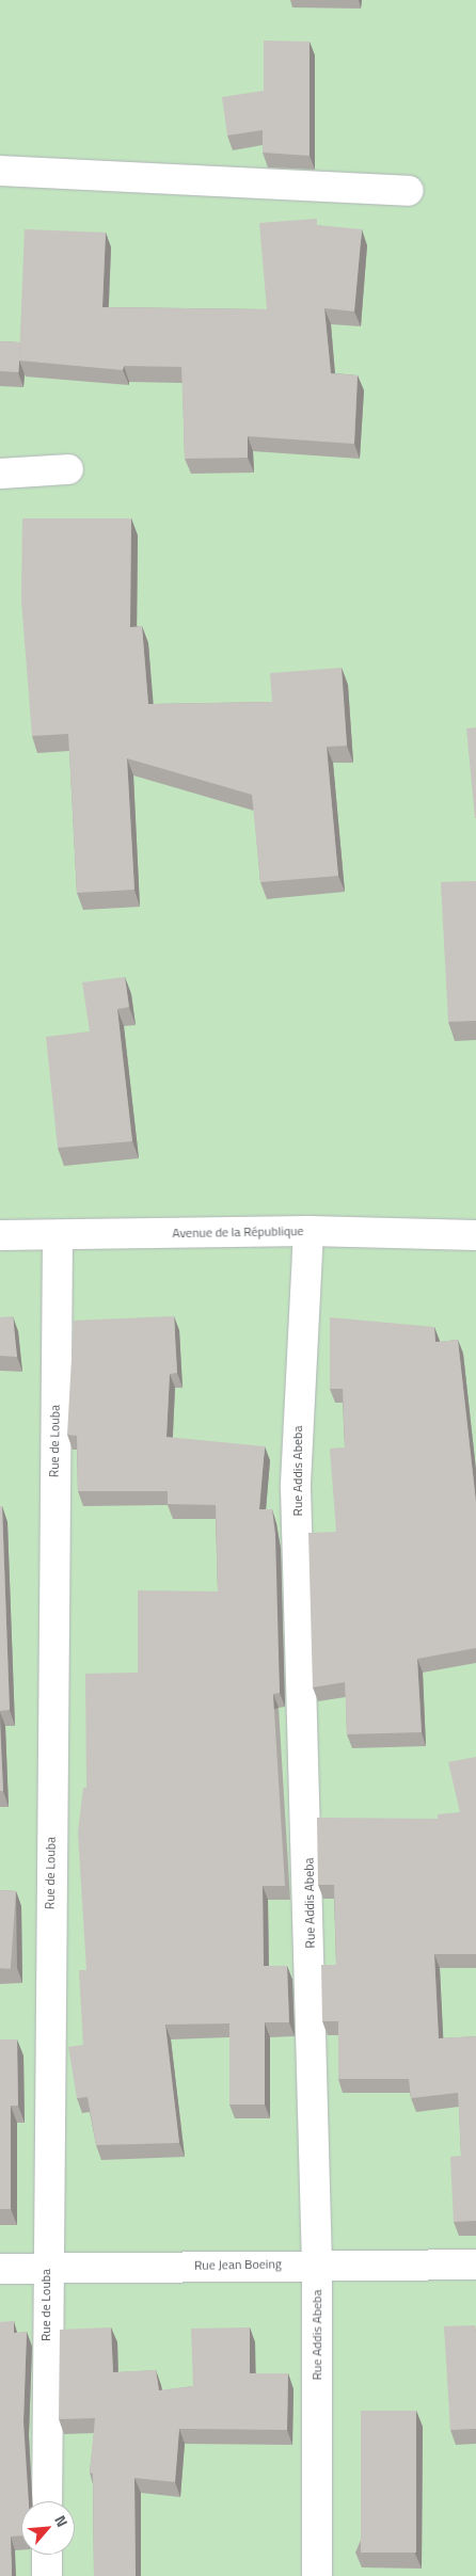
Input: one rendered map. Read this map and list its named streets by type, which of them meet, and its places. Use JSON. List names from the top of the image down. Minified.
{"streets":{"street":["Avenue de la République","Rue de Louba","Rue Addis Abeba","Rue Jean Boeing"]},"crossings":[["Avenue de la République","Rue de Louba"],["Avenue de la République","Rue Addis Abeba"],["Rue de Louba","Rue Jean Boeing"],["Rue Addis Abeba","Rue Jean Boeing"]],"north":"top right"}
